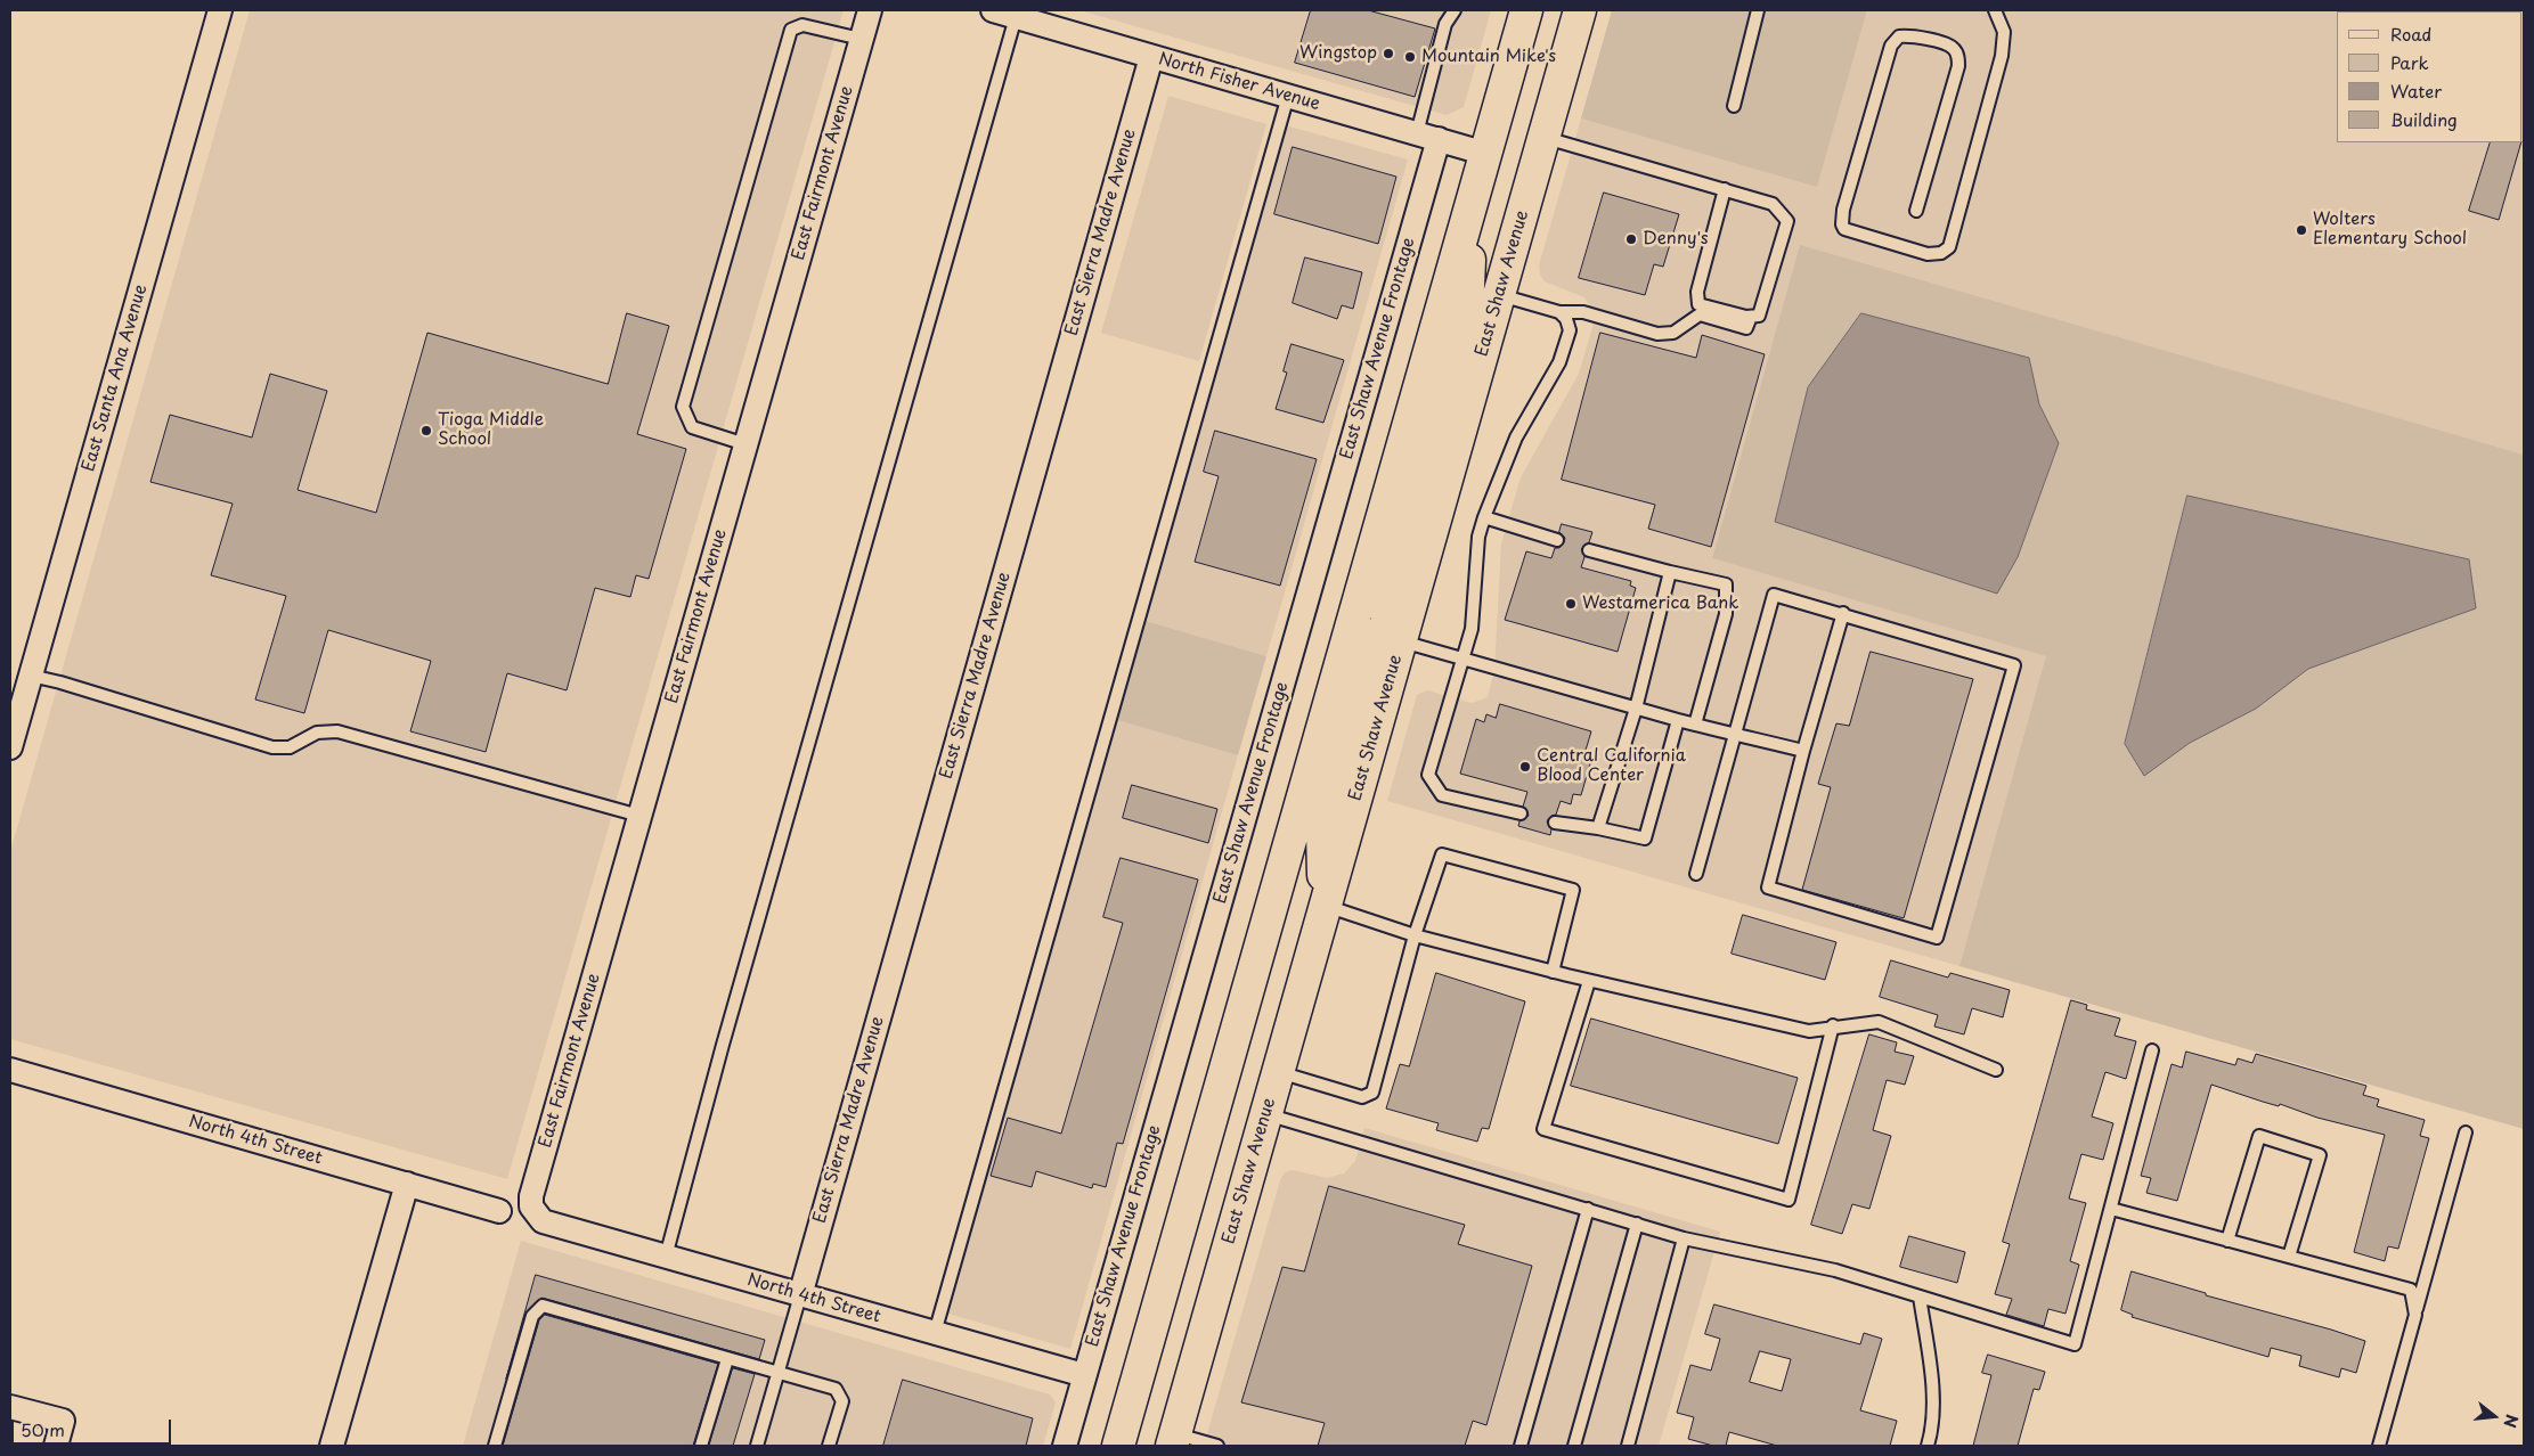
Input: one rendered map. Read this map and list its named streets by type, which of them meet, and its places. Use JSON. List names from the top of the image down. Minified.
{"streets":{"main road":["East Shaw Avenue"],"street":["North Fisher Avenue","East Fairmont Avenue","East Sierra Madre Avenue","East Shaw Avenue Frontage","East Santa Ana Avenue","North 4th Street"]},"crossings":[["North Fisher Avenue","East Sierra Madre Avenue"],["North Fisher Avenue","East Shaw Avenue Frontage"],["East Fairmont Avenue","North 4th Street"],["East Sierra Madre Avenue","North 4th Street"],["East Shaw Avenue Frontage","North 4th Street"]],"places":["Wingstop","Mountain Mike's","Wolters Elementary School","Denny's","Tioga Middle School","Westamerica Bank","Central California Blood Center"],"legend":["Road","Park","Water","Building"],"scale_bar":"50 m","north":"right"}
